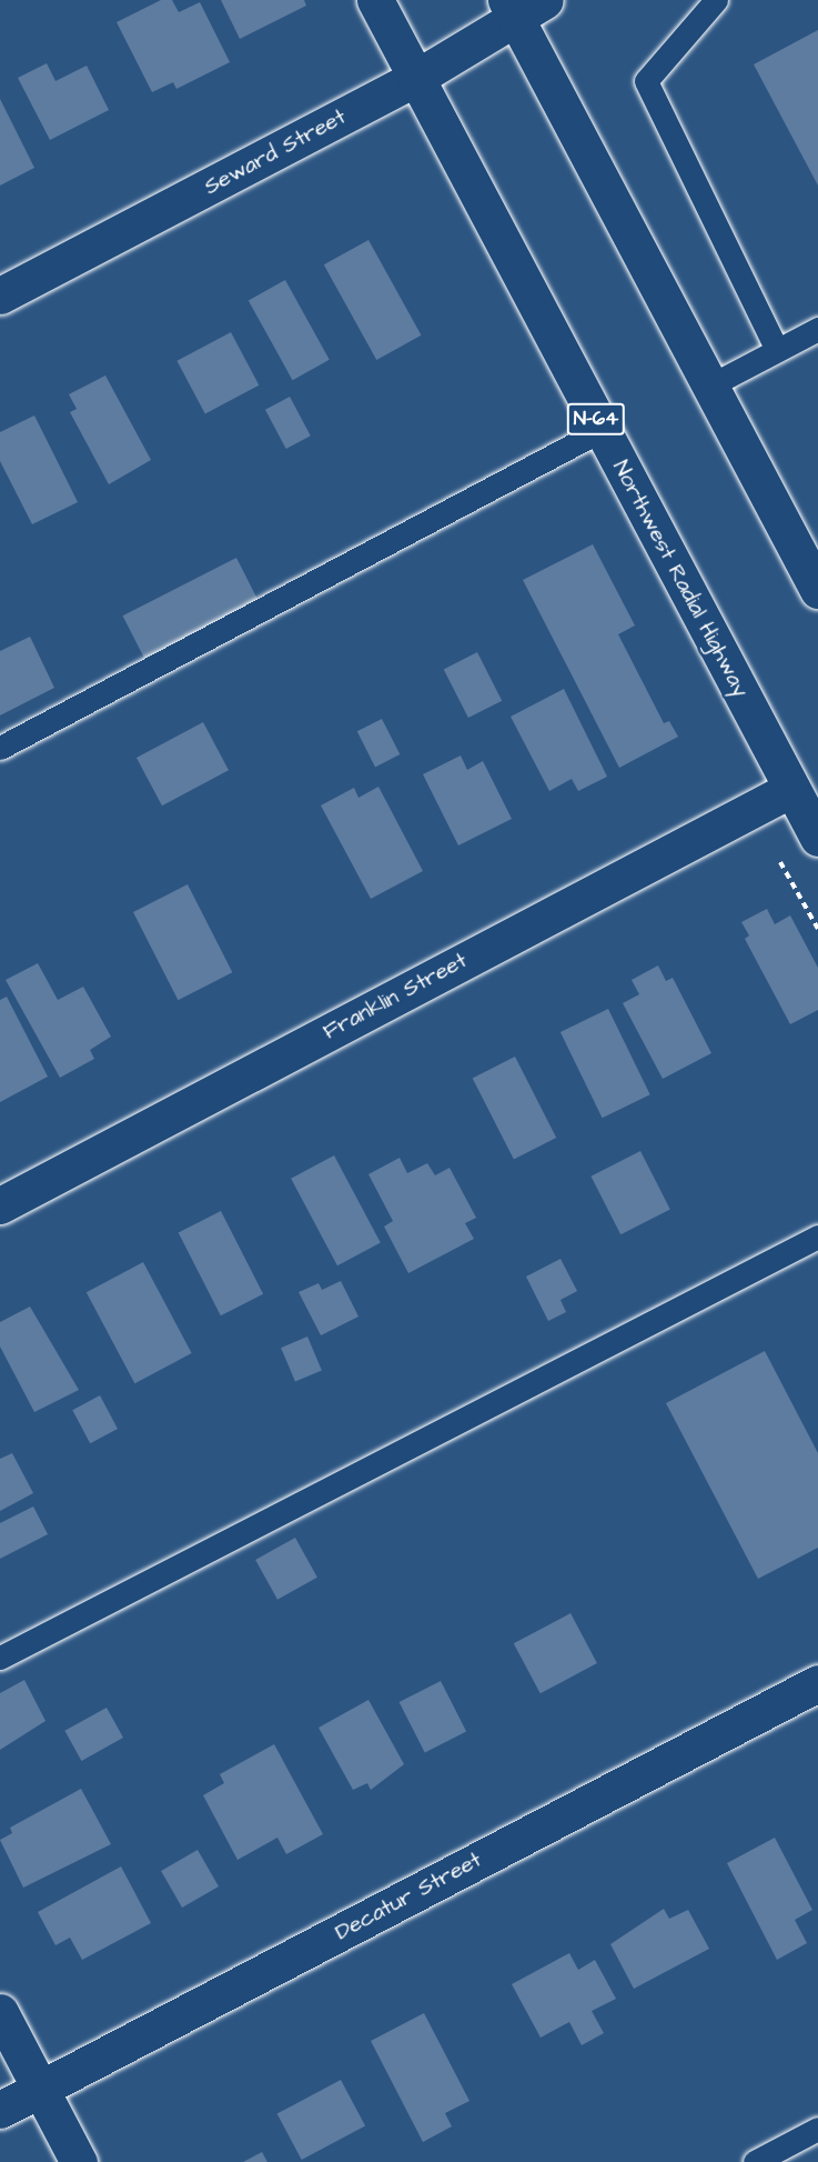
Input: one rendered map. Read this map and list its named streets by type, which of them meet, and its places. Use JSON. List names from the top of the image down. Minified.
{"streets":{"street":["Seward Street","N-64","Northwest Radial Highway","Franklin Street","Decatur Street"]},"crossings":[["Seward Street","Northwest Radial Highway"],["Northwest Radial Highway","Franklin Street"]]}
